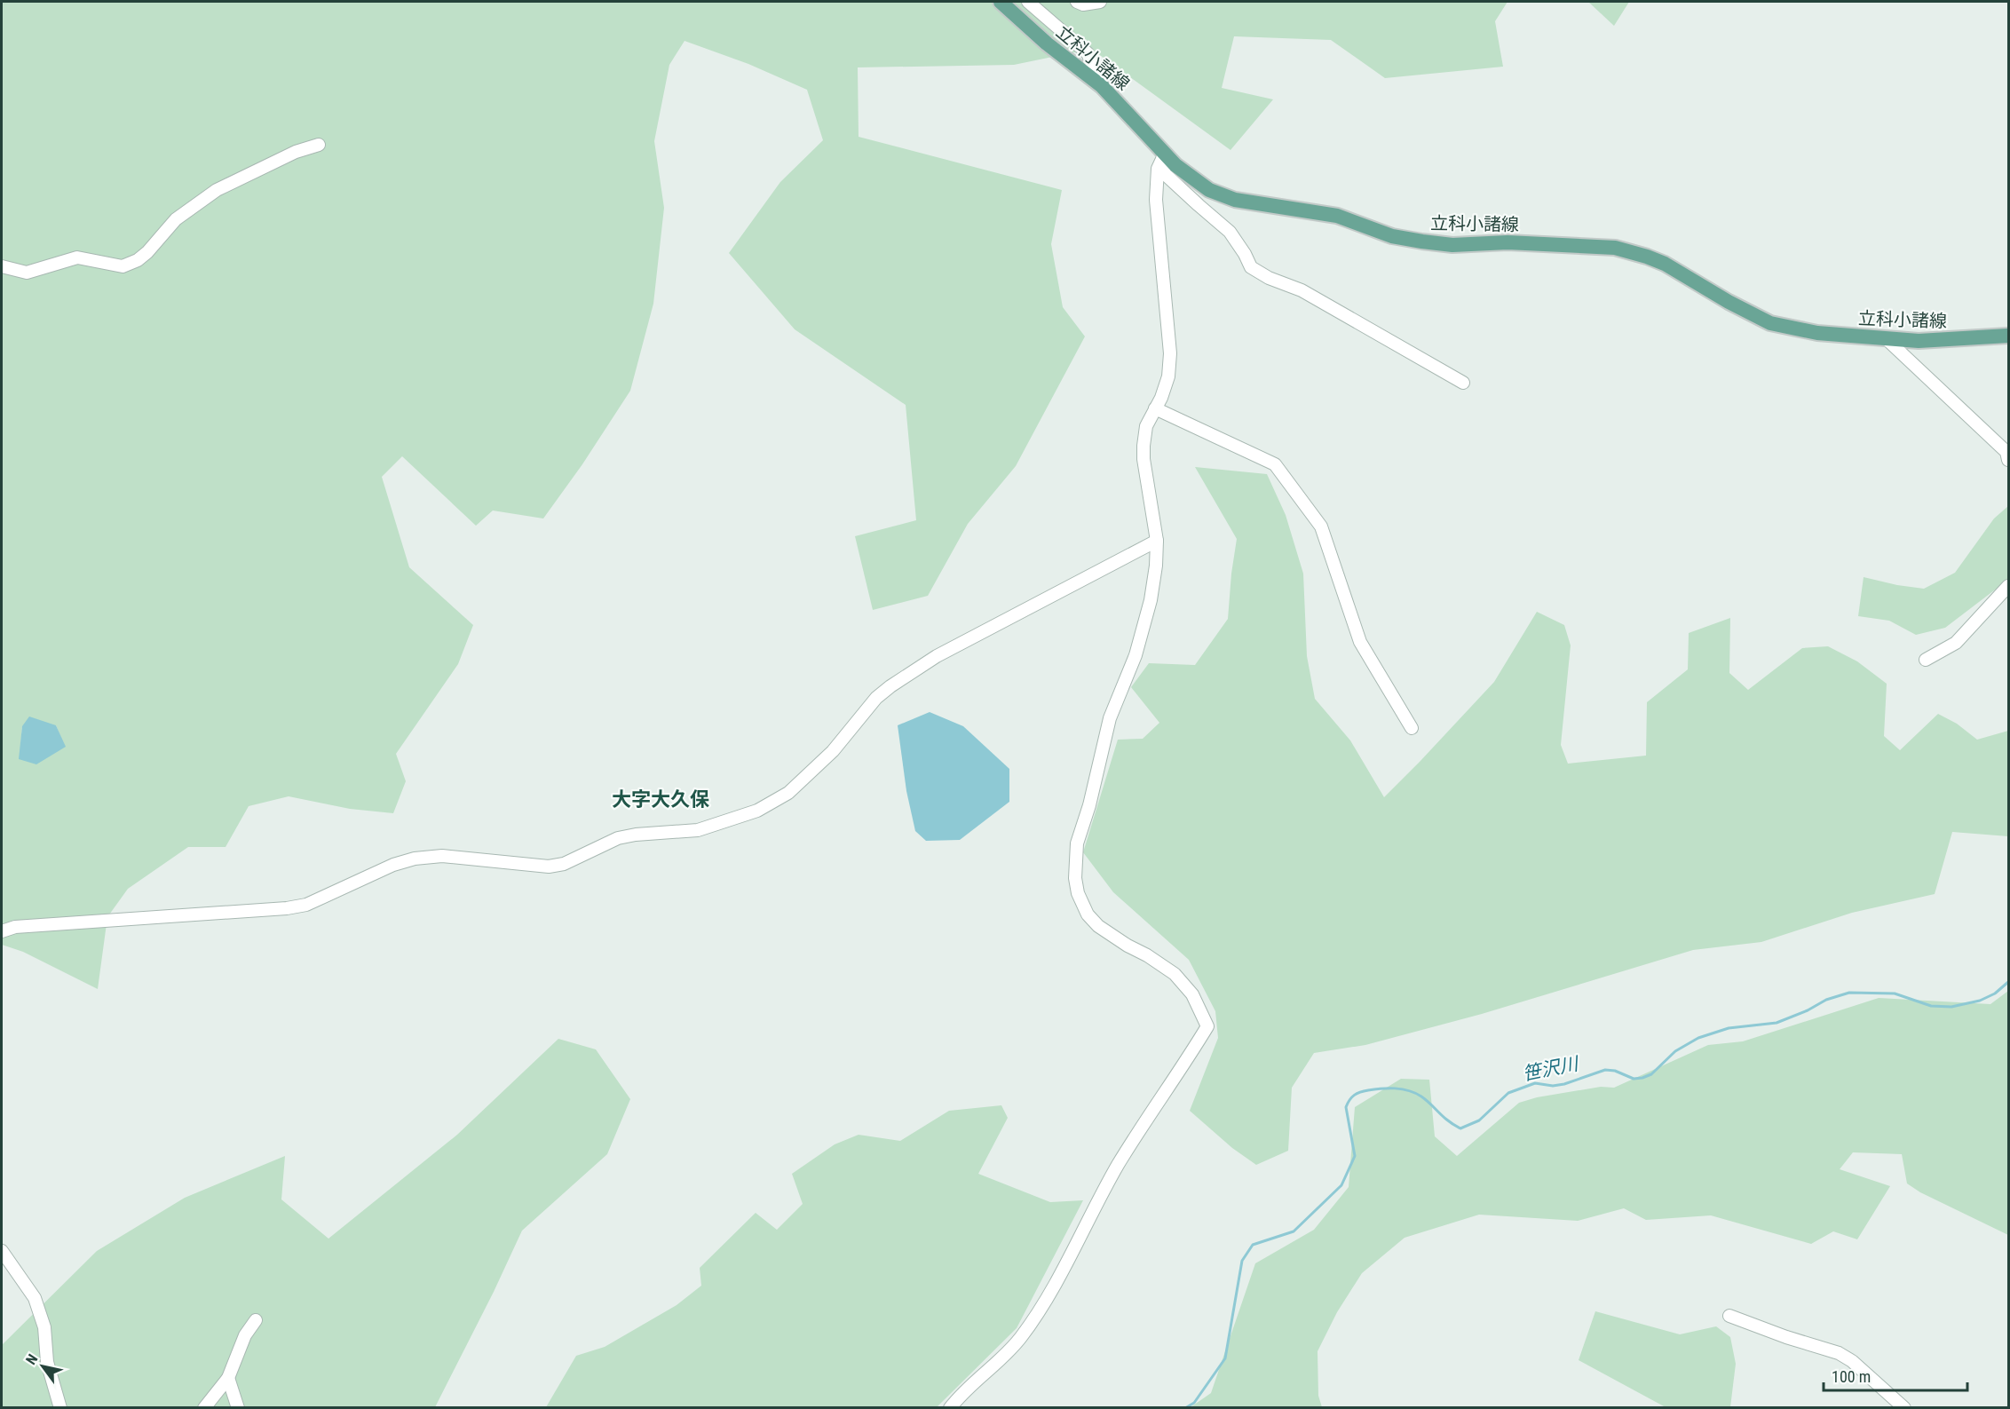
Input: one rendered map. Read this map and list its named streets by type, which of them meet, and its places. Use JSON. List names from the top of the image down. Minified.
{"streets":{"main road":["立科小諸線"]},"districts":["大字大久保"],"water":["笹沢川"],"scale_bar":"100 m","north":"top left"}
